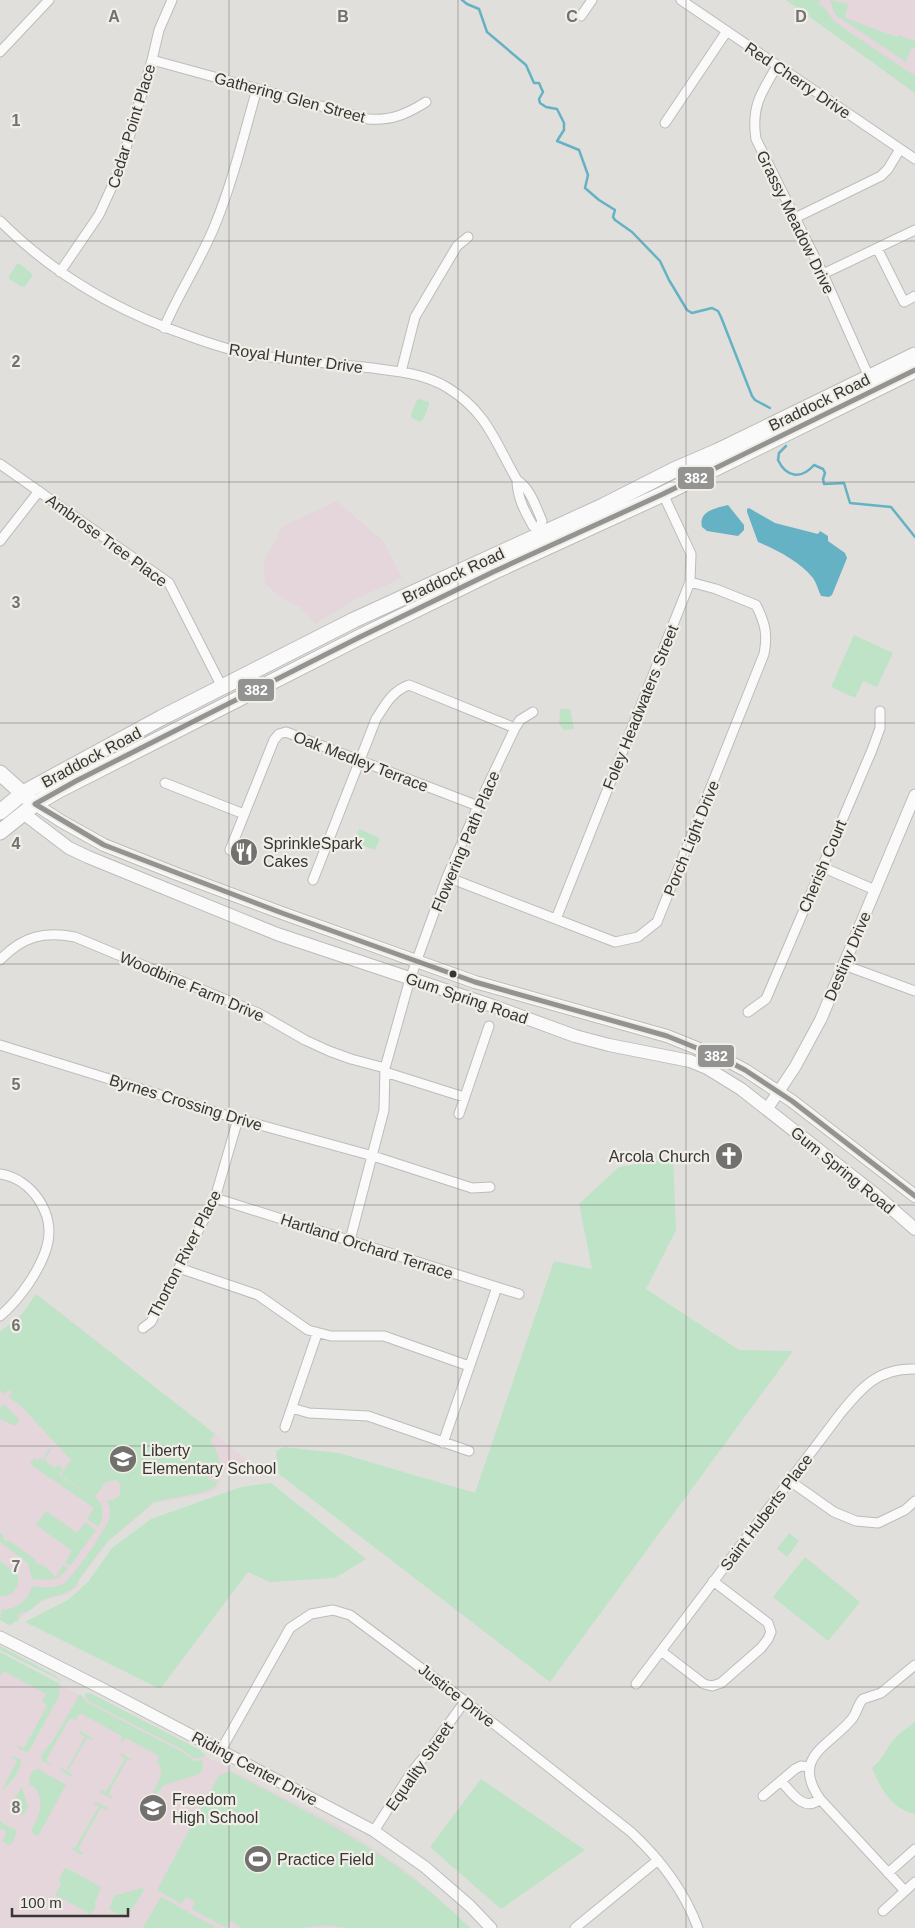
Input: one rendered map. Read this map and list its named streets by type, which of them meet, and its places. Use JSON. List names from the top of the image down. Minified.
{"streets":{"main road":["Braddock Road","Gum Spring Road"],"street":["Red Cherry Drive","Gathering Glen Street","Cedar Point Place","Grassy Meadow Drive","Royal Hunter Drive","Ambrose Tree Place","Foley Headwaters Street","Oak Medley Terrace","Porch Light Drive","Flowering Path Place","Cherish Court","Destiny Drive","Woodbine Farm Drive","Byrnes Crossing Drive","Hartland Orchard Terrace","Thorton River Place","Saint Huberts Place","Justice Drive","Equality Street","Riding Center Drive"]},"crossings":[["Red Cherry Drive","Grassy Meadow Drive"],["Gathering Glen Street","Cedar Point Place"],["Cedar Point Place","Royal Hunter Drive"],["Grassy Meadow Drive","Braddock Road"],["Royal Hunter Drive","Braddock Road"],["Braddock Road","Ambrose Tree Place"],["Braddock Road","Foley Headwaters Street"],["Braddock Road","Gum Spring Road"],["Foley Headwaters Street","Porch Light Drive"],["Oak Medley Terrace","Flowering Path Place"],["Porch Light Drive","Flowering Path Place"],["Flowering Path Place","Woodbine Farm Drive"],["Flowering Path Place","Gum Spring Road"],["Flowering Path Place","Byrnes Crossing Drive"],["Flowering Path Place","Hartland Orchard Terrace"],["Destiny Drive","Gum Spring Road"],["Byrnes Crossing Drive","Thorton River Place"],["Hartland Orchard Terrace","Thorton River Place"],["Justice Drive","Equality Street"],["Justice Drive","Riding Center Drive"],["Equality Street","Riding Center Drive"]],"places":{"restaurant":["SprinkleSpark Cakes"],"church":["Arcola Church"],"school or university":["Liberty Elementary School","Freedom High School"],"sports":["Practice Field"]},"lines":["transit line 382"],"scale_bar":"100 m","grid":{"columns":["A","B","C","D"],"rows":["1","2","3","4","5","6","7","8"]}}
